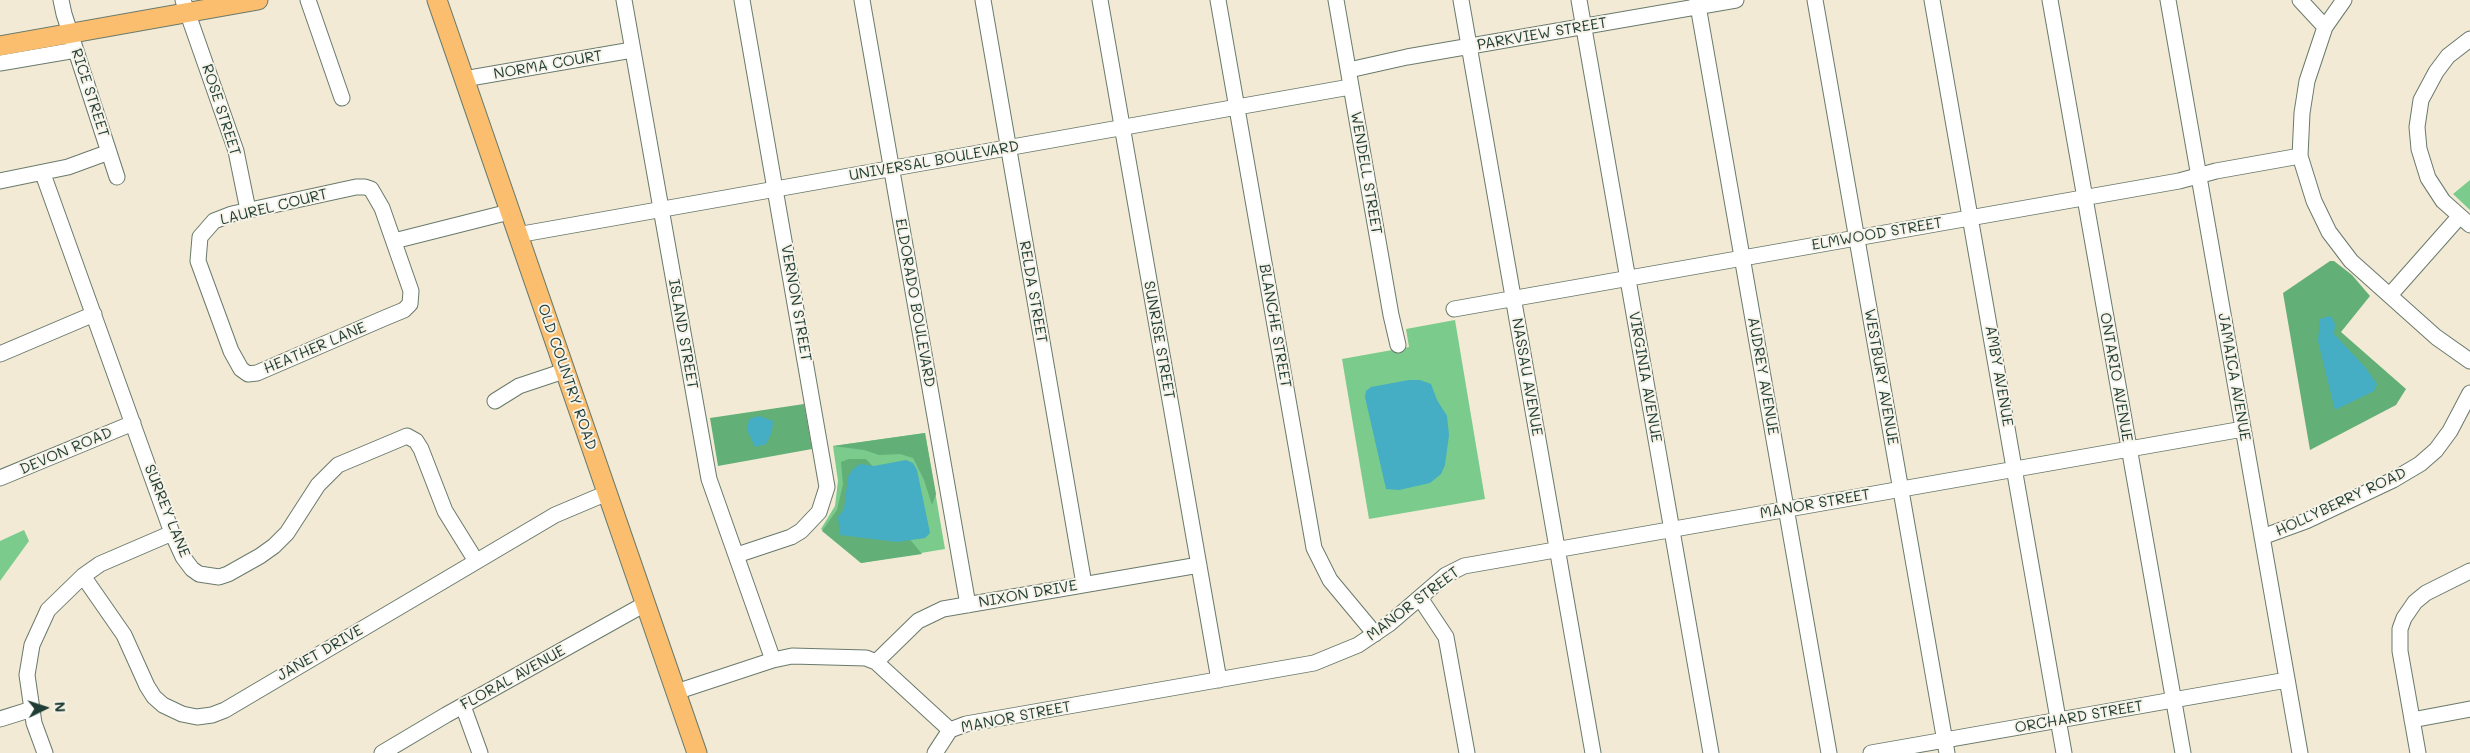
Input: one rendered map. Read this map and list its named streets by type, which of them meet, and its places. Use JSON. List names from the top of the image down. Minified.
{"streets":{"main road":["OLD COUNTRY ROAD"],"street":["PARKVIEW STREET","NORMA COURT","RICE STREET","ROSE STREET","UNIVERSAL BOULEVARD","WENDELL STREET","LAUREL COURT","ELMWOOD STREET","RELDA STREET","VERNON STREET","ELDORADO BOULEVARD","BLANCHE STREET","ISLAND STREET","SUNRISE STREET","HEATHER LANE","AUDREY AVENUE","AMBY AVENUE","NASSAU AVENUE","VIRGINIA AVENUE","WESTBURY AVENUE","ONTARIO AVENUE","JAMAICA AVENUE","DEVON ROAD","HOLLYBERRY ROAD","MANOR STREET","SURREY LANE","NIXON DRIVE","JANET DRIVE","FLORAL AVENUE","ORCHARD STREET"]},"crossings":[["PARKVIEW STREET","WENDELL STREET"],["PARKVIEW STREET","AUDREY AVENUE"],["PARKVIEW STREET","NASSAU AVENUE"],["PARKVIEW STREET","VIRGINIA AVENUE"],["NORMA COURT","ISLAND STREET"],["NORMA COURT","OLD COUNTRY ROAD"],["ROSE STREET","LAUREL COURT"],["UNIVERSAL BOULEVARD","WENDELL STREET"],["UNIVERSAL BOULEVARD","RELDA STREET"],["UNIVERSAL BOULEVARD","VERNON STREET"],["UNIVERSAL BOULEVARD","ELDORADO BOULEVARD"],["UNIVERSAL BOULEVARD","BLANCHE STREET"],["UNIVERSAL BOULEVARD","ISLAND STREET"],["UNIVERSAL BOULEVARD","SUNRISE STREET"],["UNIVERSAL BOULEVARD","OLD COUNTRY ROAD"],["LAUREL COURT","HEATHER LANE"],["ELMWOOD STREET","AUDREY AVENUE"],["ELMWOOD STREET","AMBY AVENUE"],["ELMWOOD STREET","NASSAU AVENUE"],["ELMWOOD STREET","VIRGINIA AVENUE"],["ELMWOOD STREET","WESTBURY AVENUE"],["ELMWOOD STREET","ONTARIO AVENUE"],["ELMWOOD STREET","JAMAICA AVENUE"],["RELDA STREET","NIXON DRIVE"],["VERNON STREET","ISLAND STREET"],["ELDORADO BOULEVARD","NIXON DRIVE"],["BLANCHE STREET","MANOR STREET"],["SUNRISE STREET","MANOR STREET"],["SUNRISE STREET","NIXON DRIVE"],["AUDREY AVENUE","MANOR STREET"],["AMBY AVENUE","MANOR STREET"],["AMBY AVENUE","ORCHARD STREET"],["OLD COUNTRY ROAD","JANET DRIVE"],["OLD COUNTRY ROAD","FLORAL AVENUE"],["NASSAU AVENUE","MANOR STREET"],["VIRGINIA AVENUE","MANOR STREET"],["WESTBURY AVENUE","MANOR STREET"],["WESTBURY AVENUE","ORCHARD STREET"],["ONTARIO AVENUE","MANOR STREET"],["ONTARIO AVENUE","ORCHARD STREET"],["JAMAICA AVENUE","HOLLYBERRY ROAD"],["JAMAICA AVENUE","MANOR STREET"],["JAMAICA AVENUE","ORCHARD STREET"],["DEVON ROAD","SURREY LANE"],["MANOR STREET","NIXON DRIVE"],["SURREY LANE","JANET DRIVE"]],"north":"right"}
